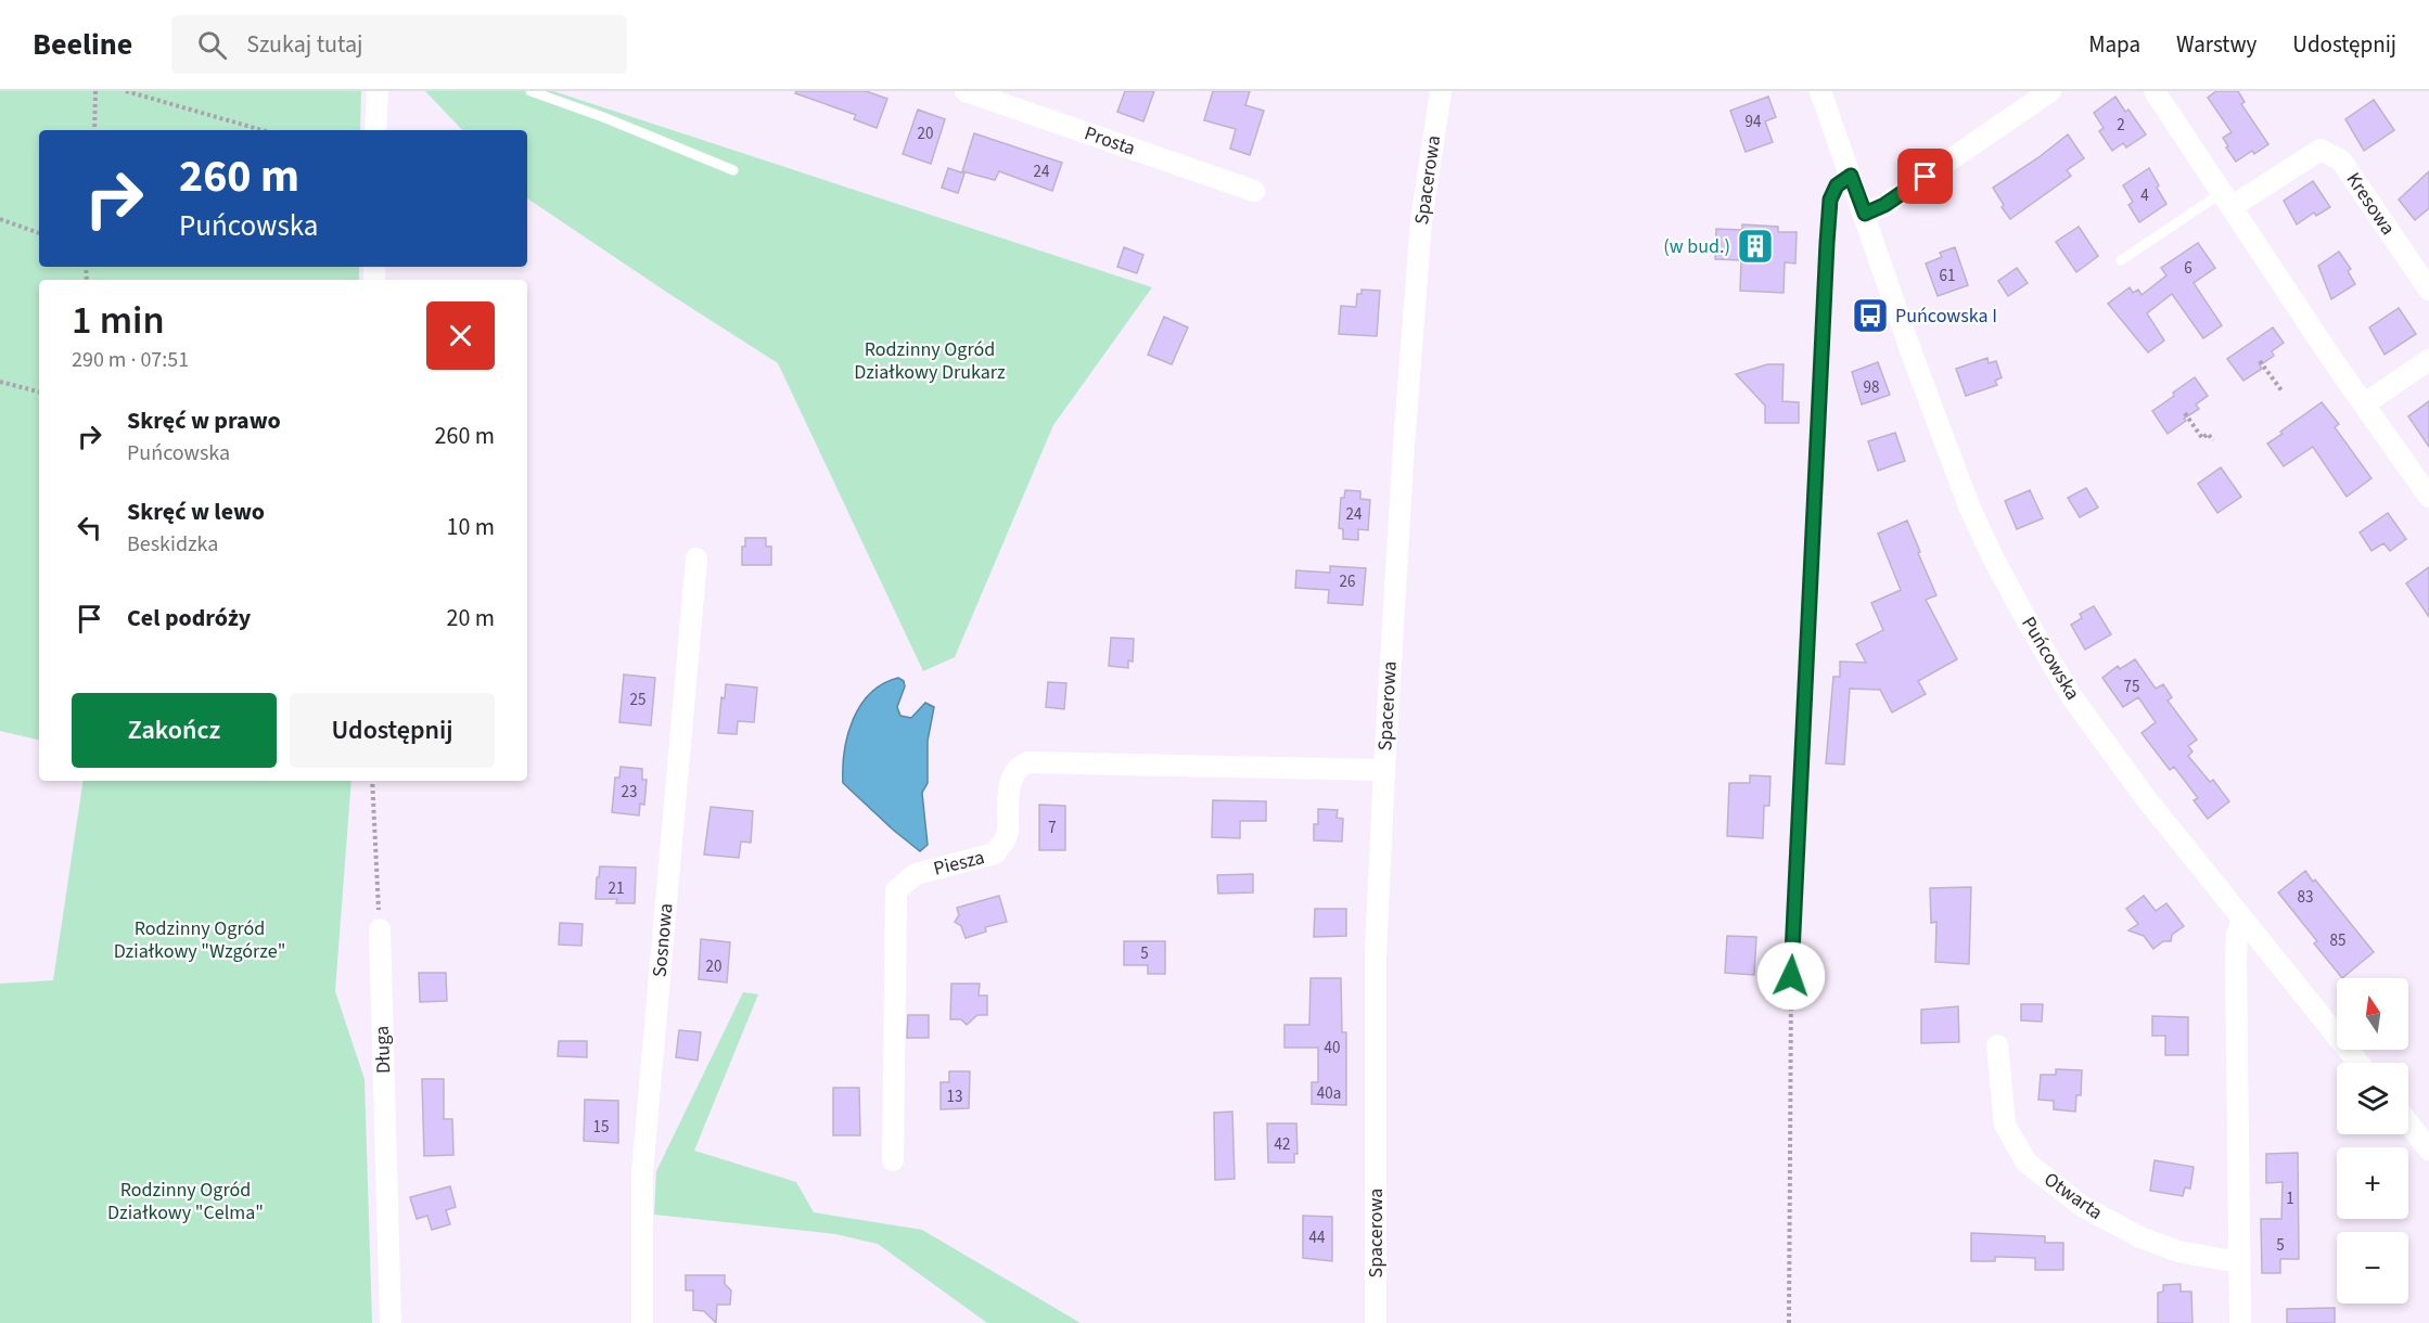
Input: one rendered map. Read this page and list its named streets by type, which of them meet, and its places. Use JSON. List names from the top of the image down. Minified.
{"streets":{"street":["Prosta","Spacerowa","Kresowa","Puńcowska","Piesza","Sosnowa","Długa","Otwarta"]},"crossings":[["Spacerowa","Piesza"]],"parks":["Rodzinny Ogród Działkowy Drukarz","Rodzinny Ogród Działkowy \"Wzgórze\"","Rodzinny Ogród Działkowy \"Celma\""],"places":{"building":["(w bud.)"],"bus stop":["Puńcowska I"]},"house_numbers":["94","2","20","24","4","6","61","98","24","26","75","25","23","7","21","83","85","5","20","40","40a","13","15","42","1","44","5"],"north":"top","page":{"header":"Beeline","search":"Szukaj tutaj","nav":["Mapa","Warstwy","Udostępnij"],"turn":["260 m","Puńcowska"],"heading":["1 min","290 m · 07:51"],"list":[{"name":"Skręć w prawo","note":"Puńcowska","value":"260 m"},{"name":"Skręć w lewo","note":"Beskidzka","value":"10 m"},{"name":"Cel podróży","value":"20 m"}],"buttons":["Zakończ","Udostępnij"],"map_buttons":["+","−"]}}
